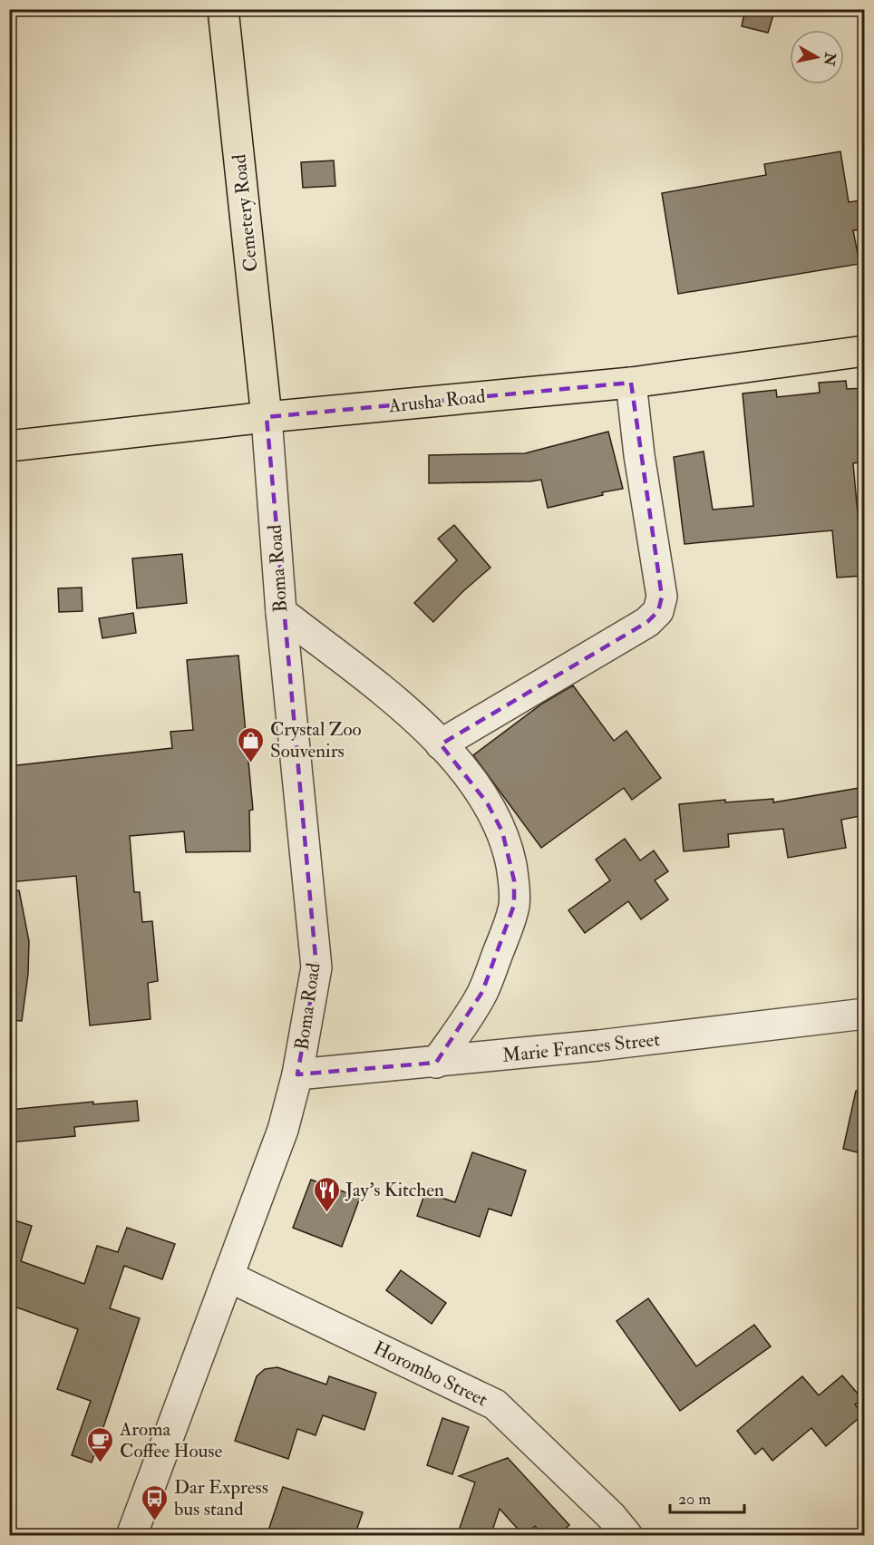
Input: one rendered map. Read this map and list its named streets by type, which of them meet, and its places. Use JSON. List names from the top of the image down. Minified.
{"streets":{"main road":["Cemetery Road","Arusha Road"],"street":["Boma Road","Marie Frances Street","Horombo Street"]},"crossings":[["Cemetery Road","Arusha Road"],["Cemetery Road","Boma Road"],["Arusha Road","Boma Road"],["Boma Road","Marie Frances Street"],["Boma Road","Horombo Street"]],"places":{"shop":["Crystal Zoo Souvenirs"],"restaurant":["Jay's Kitchen"],"cafe":["Aroma Coffee House"],"bus stop":["Dar Express bus stand"]},"scale_bar":"20 m","north":"right"}
